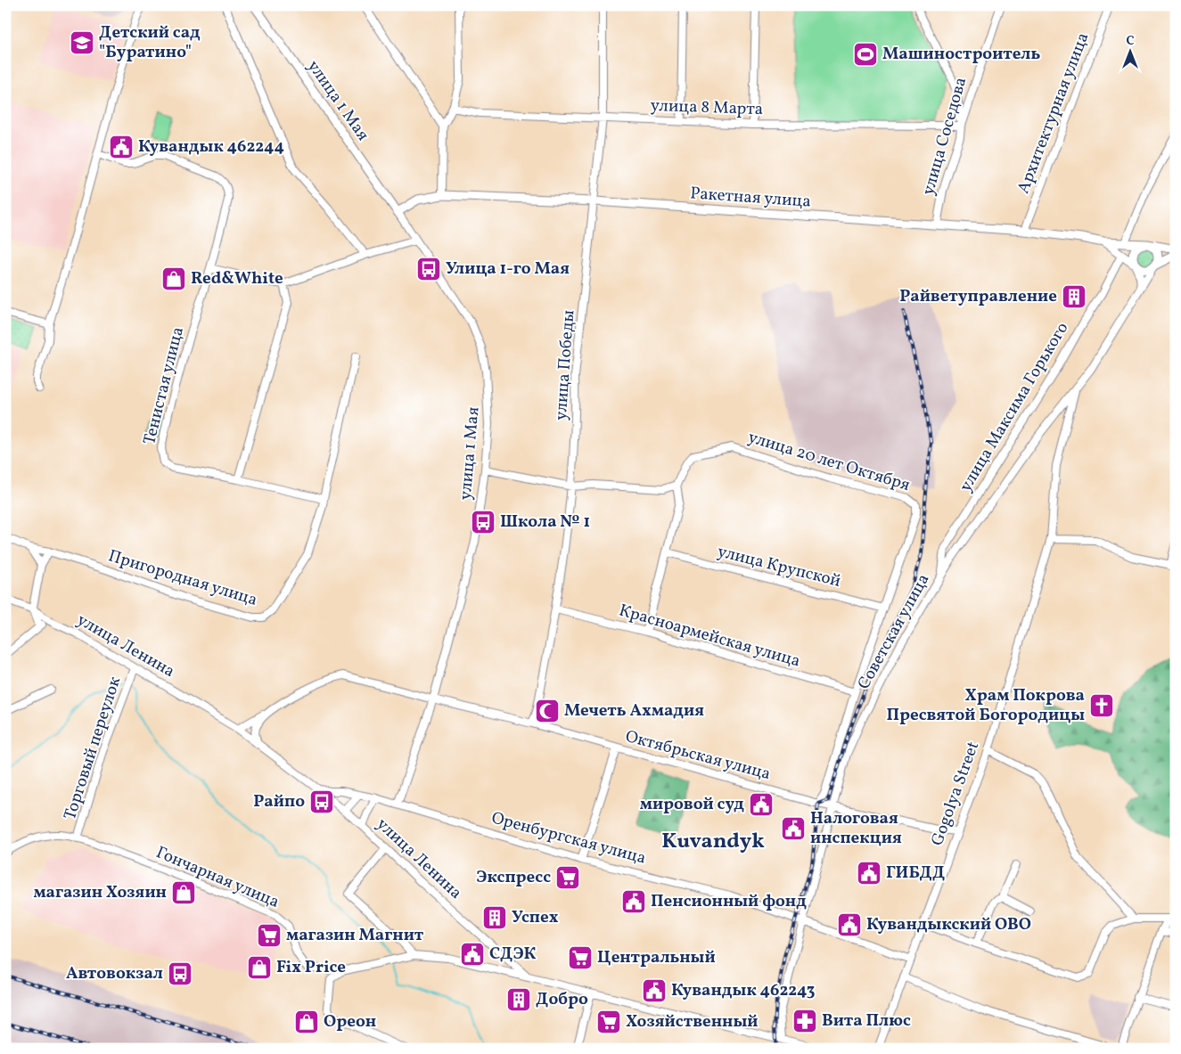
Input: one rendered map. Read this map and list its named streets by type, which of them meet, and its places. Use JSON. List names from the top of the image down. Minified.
{"streets":{"main road":["улица 1 Мая","Ракетная улица"],"street":["улица 8 Марта","Архитектурная улица","улица Соседова","улица Победы","Тенистая улица","улица Максима Горького","улица 20 лет Октября","улица Крупской","Пригородная улица","Советская улица","Красноармейская улица","улица Ленина","Торговый переулок","Октябрьская улица","Gogolya Street","Оренбургская улица","Гончарная улица"]},"crossings":[["улица 1 Мая","Ракетная улица"],["улица 1 Мая","Октябрьская улица"],["улица 1 Мая","Оренбургская улица"],["улица 8 Марта","улица Соседова"],["улица 8 Марта","улица Победы"],["Архитектурная улица","Ракетная улица"],["улица Соседова","Ракетная улица"],["Ракетная улица","улица Победы"],["Ракетная улица","улица Максима Горького"],["Ракетная улица","Советская улица"],["улица Победы","Красноармейская улица"],["улица Победы","Октябрьская улица"],["Тенистая улица","Пригородная улица"],["улица Максима Горького","Советская улица"],["улица 20 лет Октября","улица Крупской"],["Советская улица","улица Ленина"],["Советская улица","Октябрьская улица"],["Советская улица","Gogolya Street"],["Советская улица","Оренбургская улица"],["улица Ленина","Торговый переулок"],["улица Ленина","Октябрьская улица"],["улица Ленина","Оренбургская улица"],["улица Ленина","Гончарная улица"],["Торговый переулок","Гончарная улица"],["Октябрьская улица","Gogolya Street"],["Gogolya Street","Оренбургская улица"]],"districts":["Kuvandyk"],"places":{"school or university":["Детский сад \"Буратино\""],"sports":["Машиностроитель"],"public building":["Кувандык 462244","мировой суд","Налоговая инспекция","ГИБДД","Пенсионный фонд","Кувандыкский ОВО","СДЭК","Кувандык 462243"],"bus stop":["Улица 1-го Мая","Школа № 1","Райпо","Автовокзал"],"shop":["Red&White","магазин Хозяин","Fix Price","Ореон"],"building":["Райветуправление","Успех","Добро"],"church":["Храм Покрова Пресвятой Богородицы"],"mosque":["Мечеть Ахмадия"],"supermarket":["Экспресс","магазин Магнит","Центральный","Хозяйственный"],"pharmacy":["Вита Плюс"]},"north":"top"}
